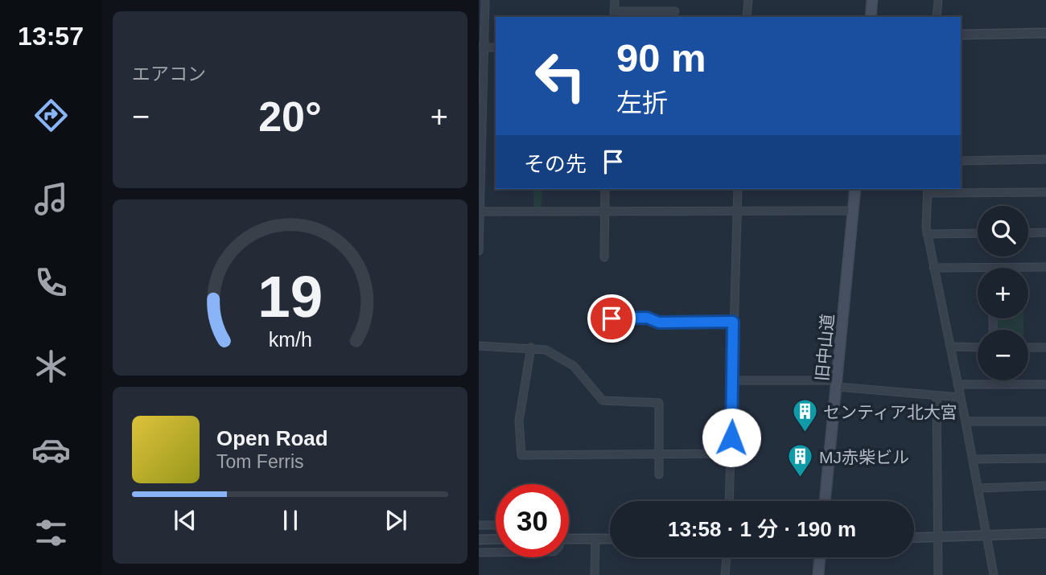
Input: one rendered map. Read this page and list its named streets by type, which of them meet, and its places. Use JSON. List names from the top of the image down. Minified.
{"streets":{"main road":["旧中山道"]},"places":{"building":["センティア北大宮","MJ赤柴ビル"]},"page":{"tabs":"13:57","tile":"エアコン","turn":["90 m","左折"],"heat":["−","20°","+"],"then":"その先","map_buttons":["+","−"],"song":["Open Road","Tom Ferris"],"limit":"30","trip":"13:58 · 1 分 · 190 m","gauge":["19","km/h"]}}
